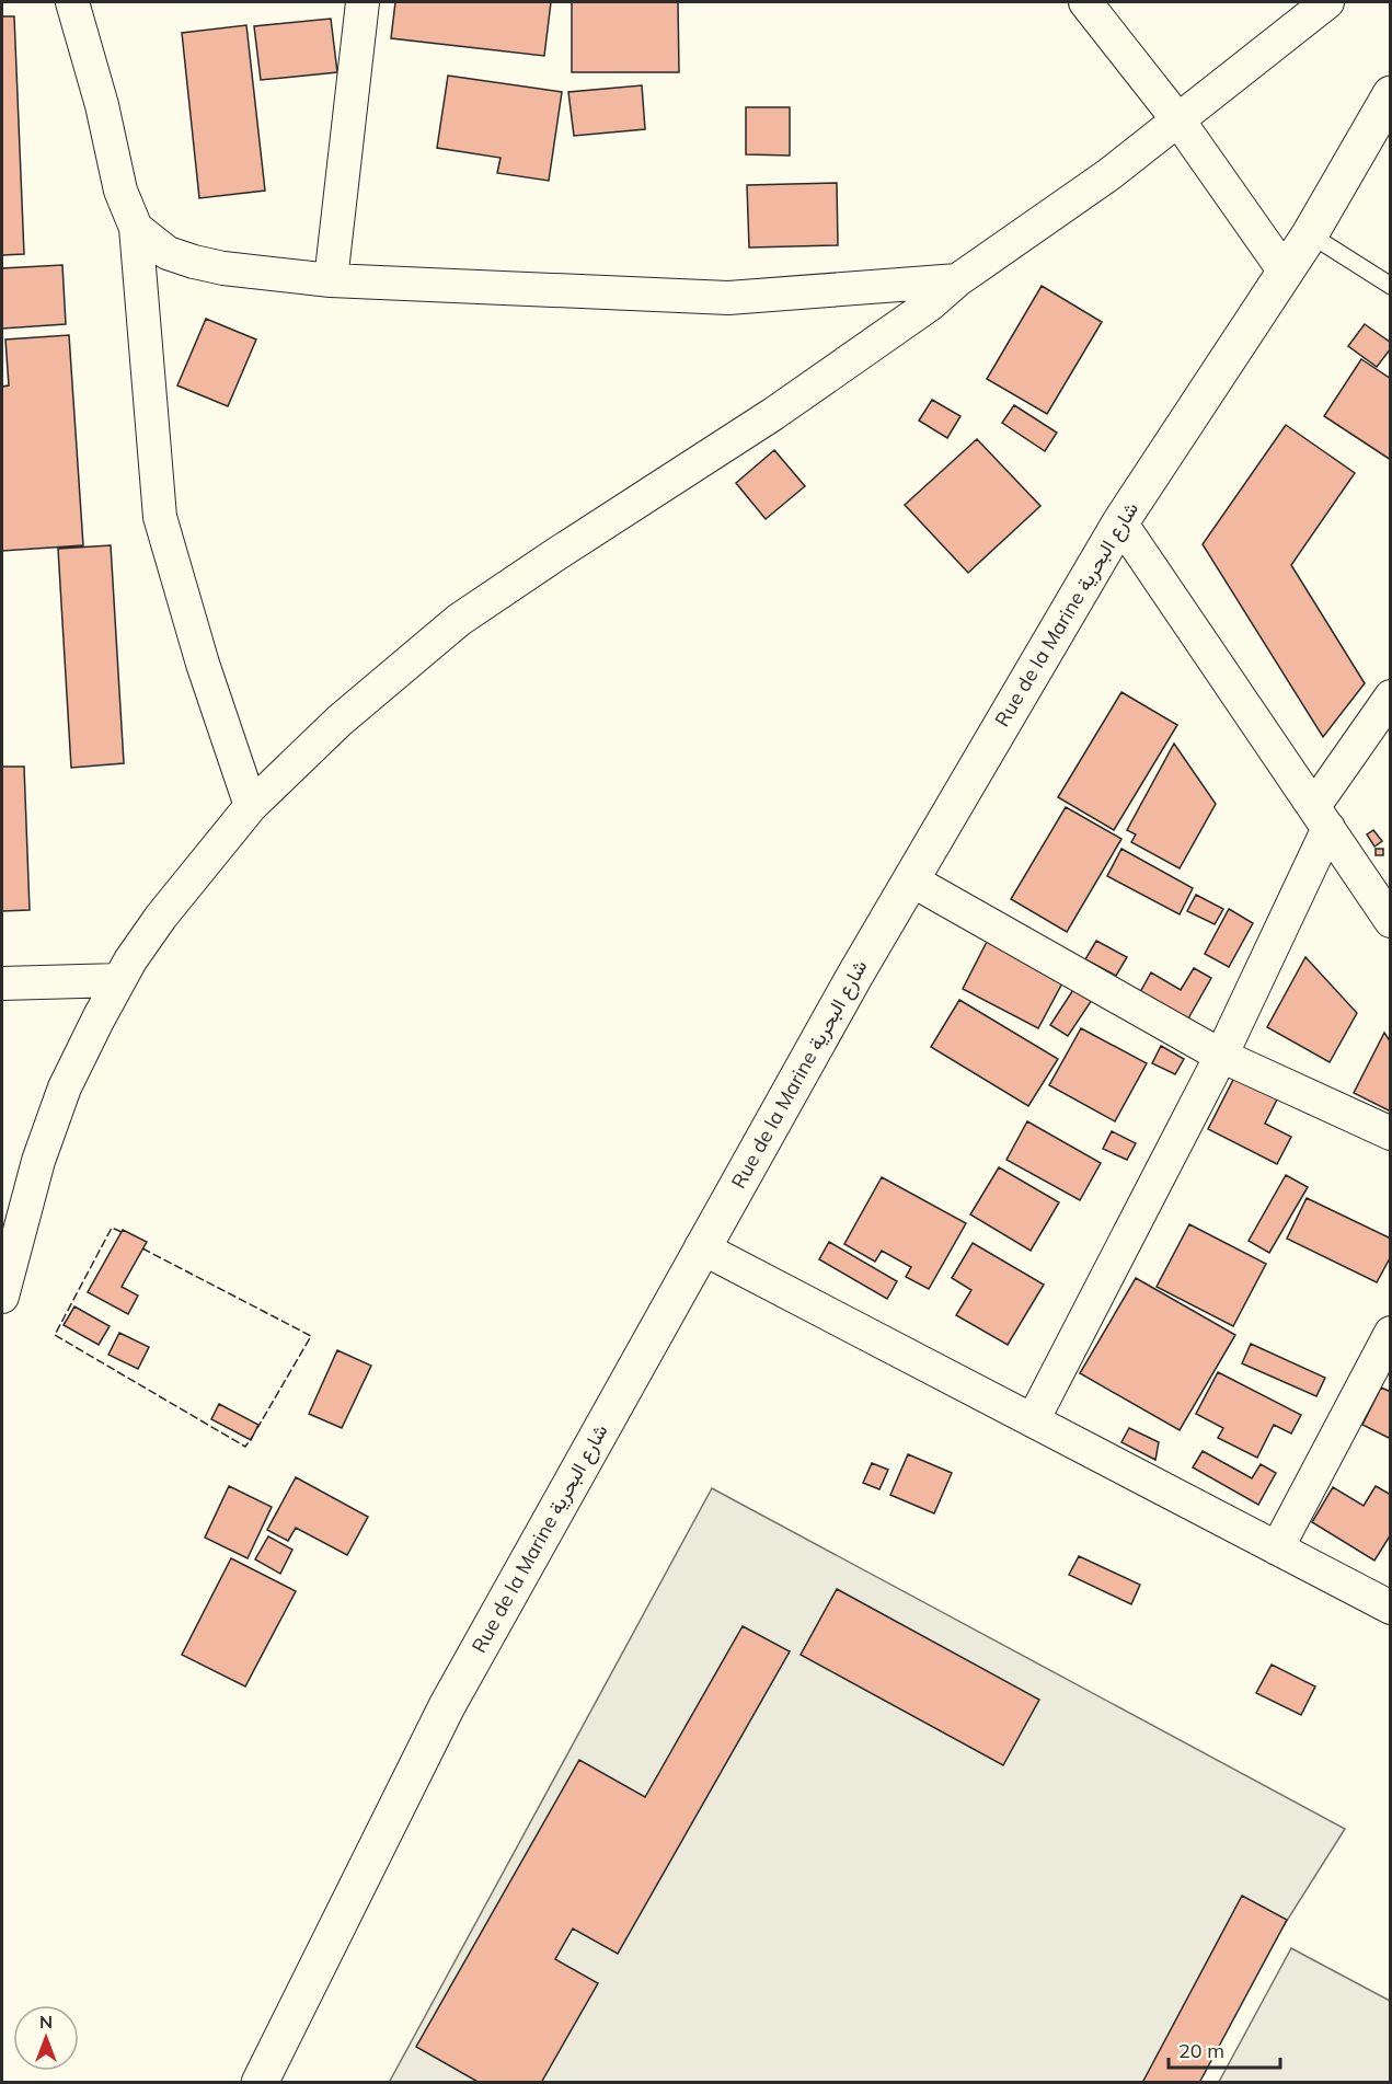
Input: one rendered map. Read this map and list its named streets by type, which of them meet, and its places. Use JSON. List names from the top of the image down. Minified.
{"streets":{"street":["Rue de la Marine شارع البحرية"]},"scale_bar":"20 m","north":"top"}
